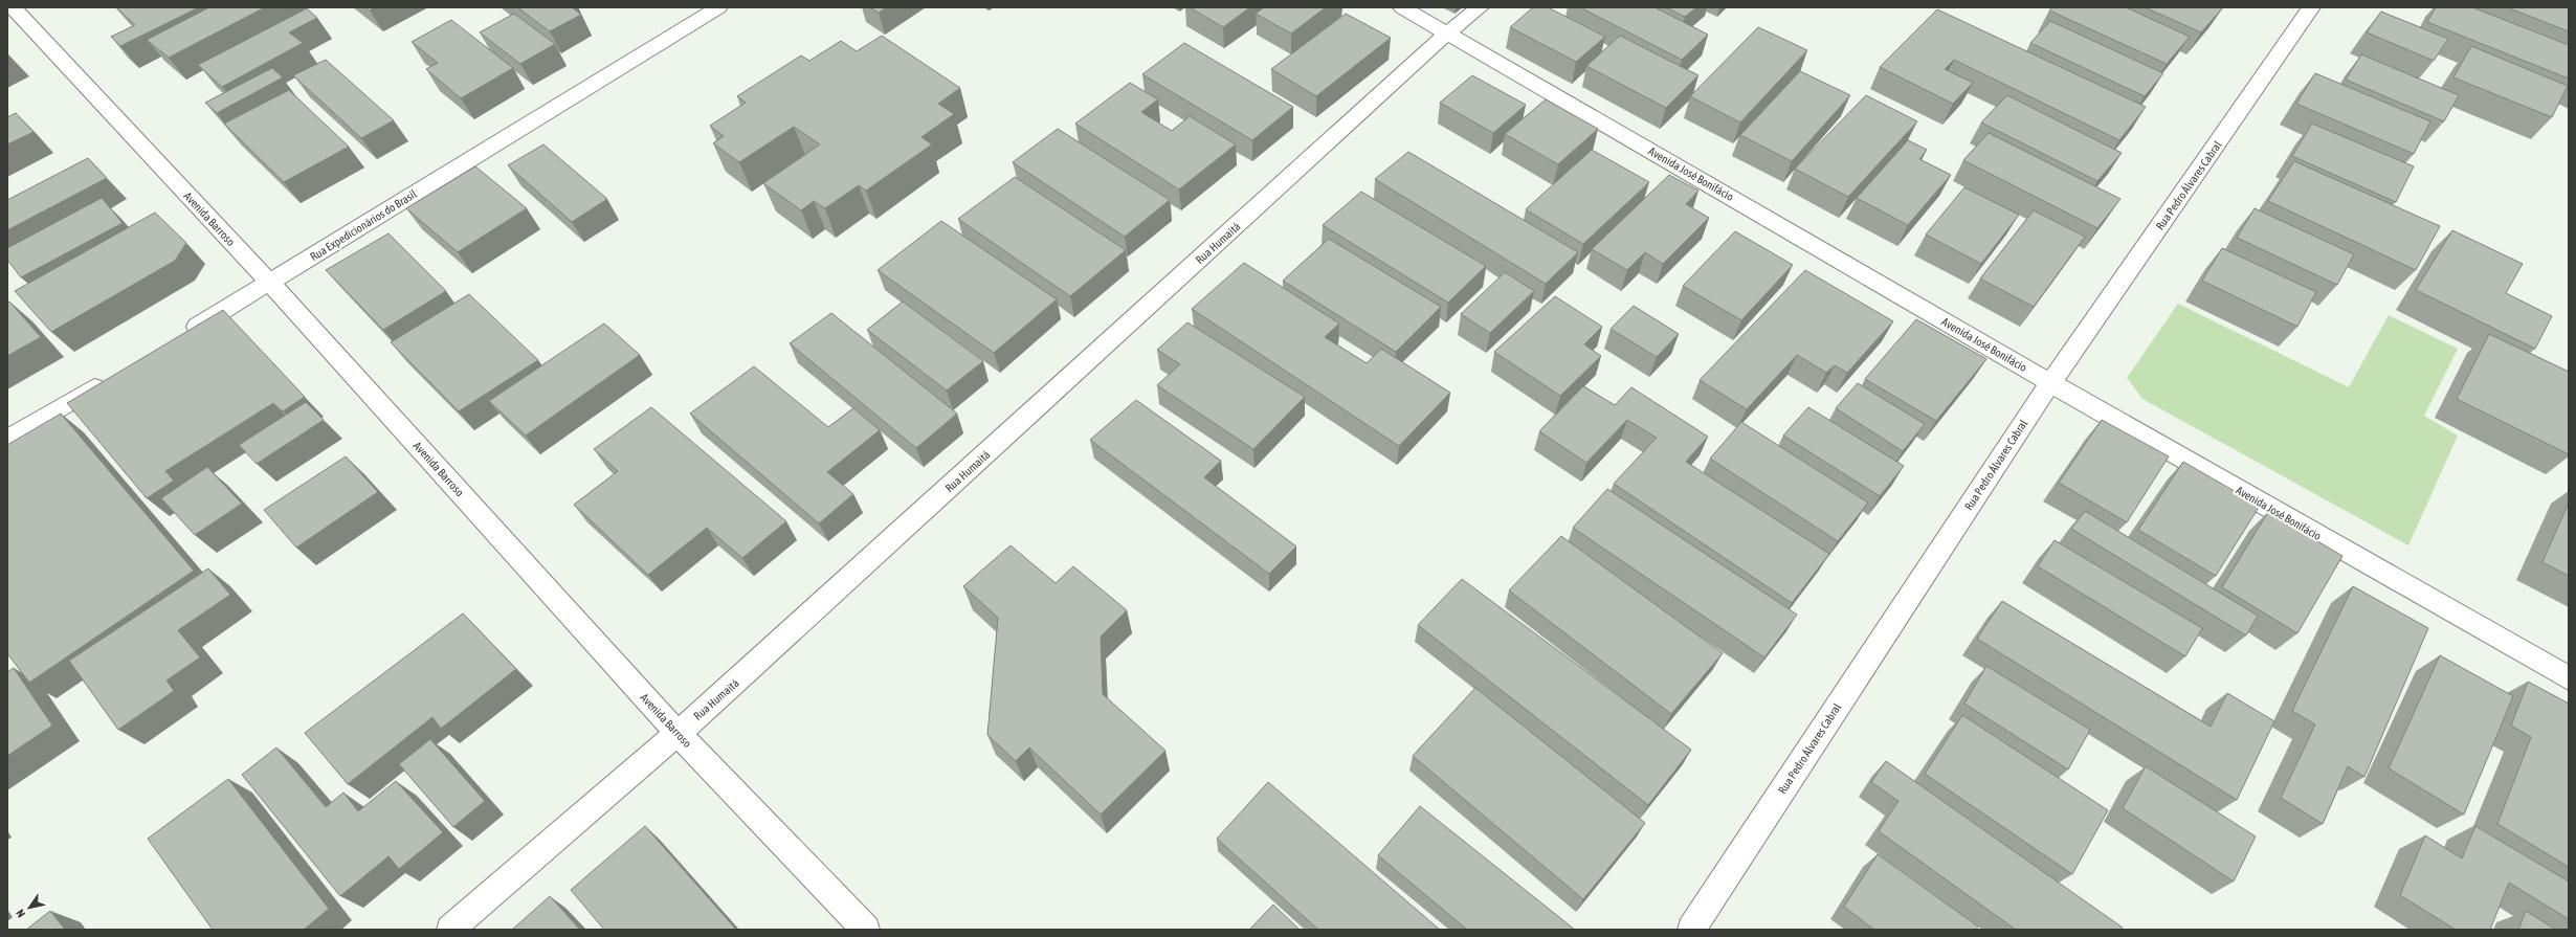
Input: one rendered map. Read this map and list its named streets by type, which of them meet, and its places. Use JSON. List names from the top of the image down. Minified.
{"streets":{"street":["Avenida José Bonifácio","Rua Pedro Álvares Cabral","Avenida Barroso","Rua Expedicionários do Brasil","Rua Humaitá"]},"crossings":[["Avenida José Bonifácio","Rua Pedro Álvares Cabral"],["Avenida José Bonifácio","Rua Humaitá"],["Avenida Barroso","Rua Expedicionários do Brasil"],["Avenida Barroso","Rua Humaitá"]],"north":"bottom left"}
